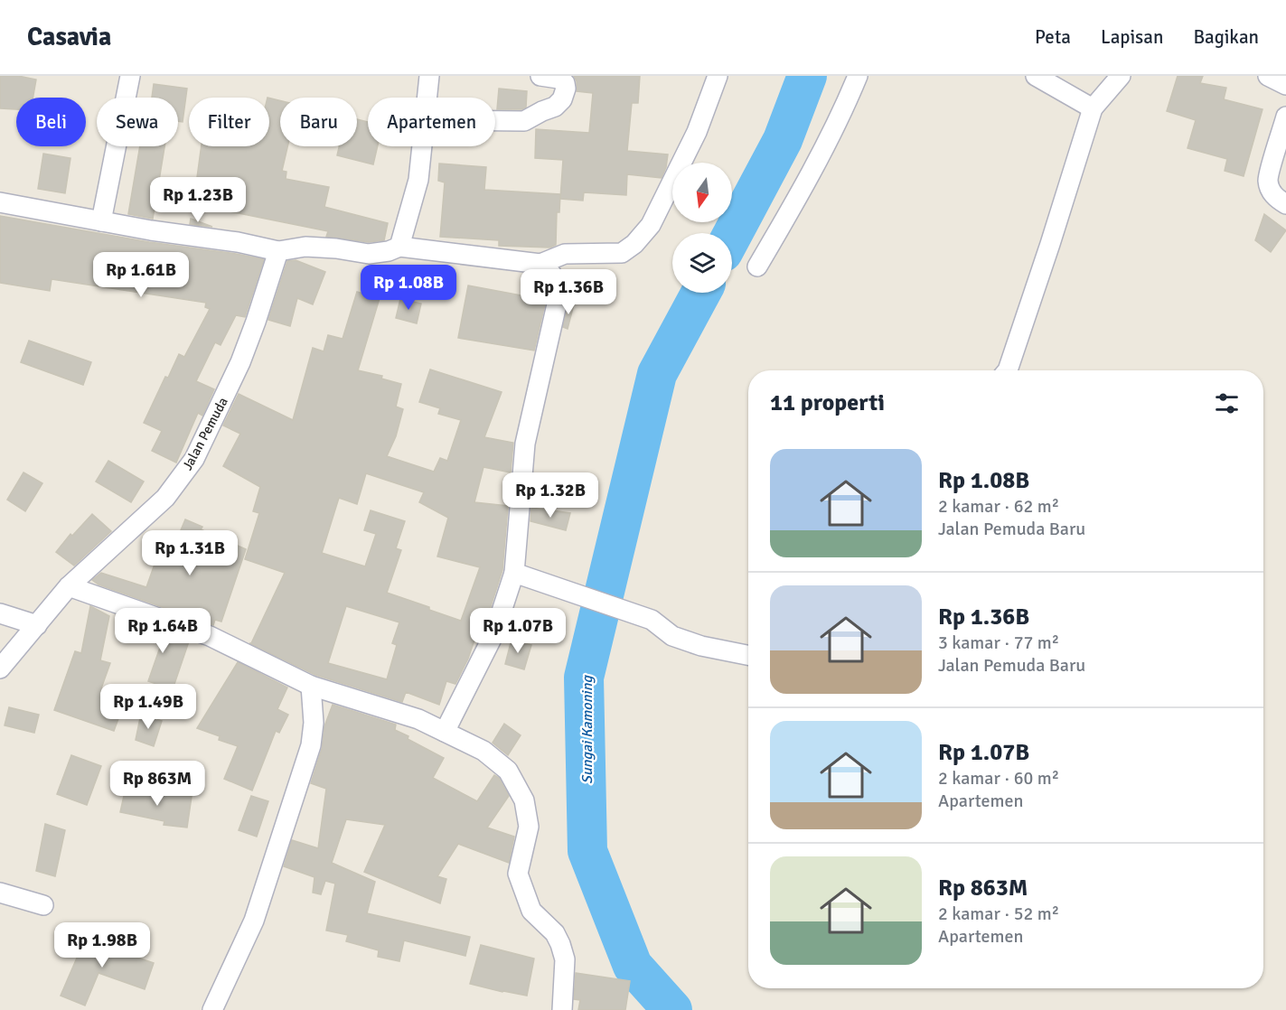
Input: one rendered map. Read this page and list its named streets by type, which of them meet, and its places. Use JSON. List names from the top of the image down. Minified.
{"streets":{"street":["Jalan Pemuda"]},"water":["Sungai Kamoning"],"north":"bottom","page":{"header":"Casavia","nav":["Peta","Lapisan","Bagikan"],"chip":["Beli","Sewa","Filter","Baru","Apartemen"],"price":["Rp 1.23B","Rp 1.61B","Rp 1.08B","Rp 1.36B","Rp 1.32B","Rp 1.31B","Rp 1.64B","Rp 1.07B","Rp 1.49B","Rp 863M","Rp 1.98B"],"heading":"11 properti","list":[{"name":"Rp 1.08B","note":"2 kamar · 62 m² · Jalan Pemuda Baru"},{"name":"Rp 1.36B","note":"3 kamar · 77 m² · Jalan Pemuda Baru"},{"name":"Rp 1.07B","note":"2 kamar · 60 m² · Apartemen"},{"name":"Rp 863M","note":"2 kamar · 52 m² · Apartemen"}]}}
